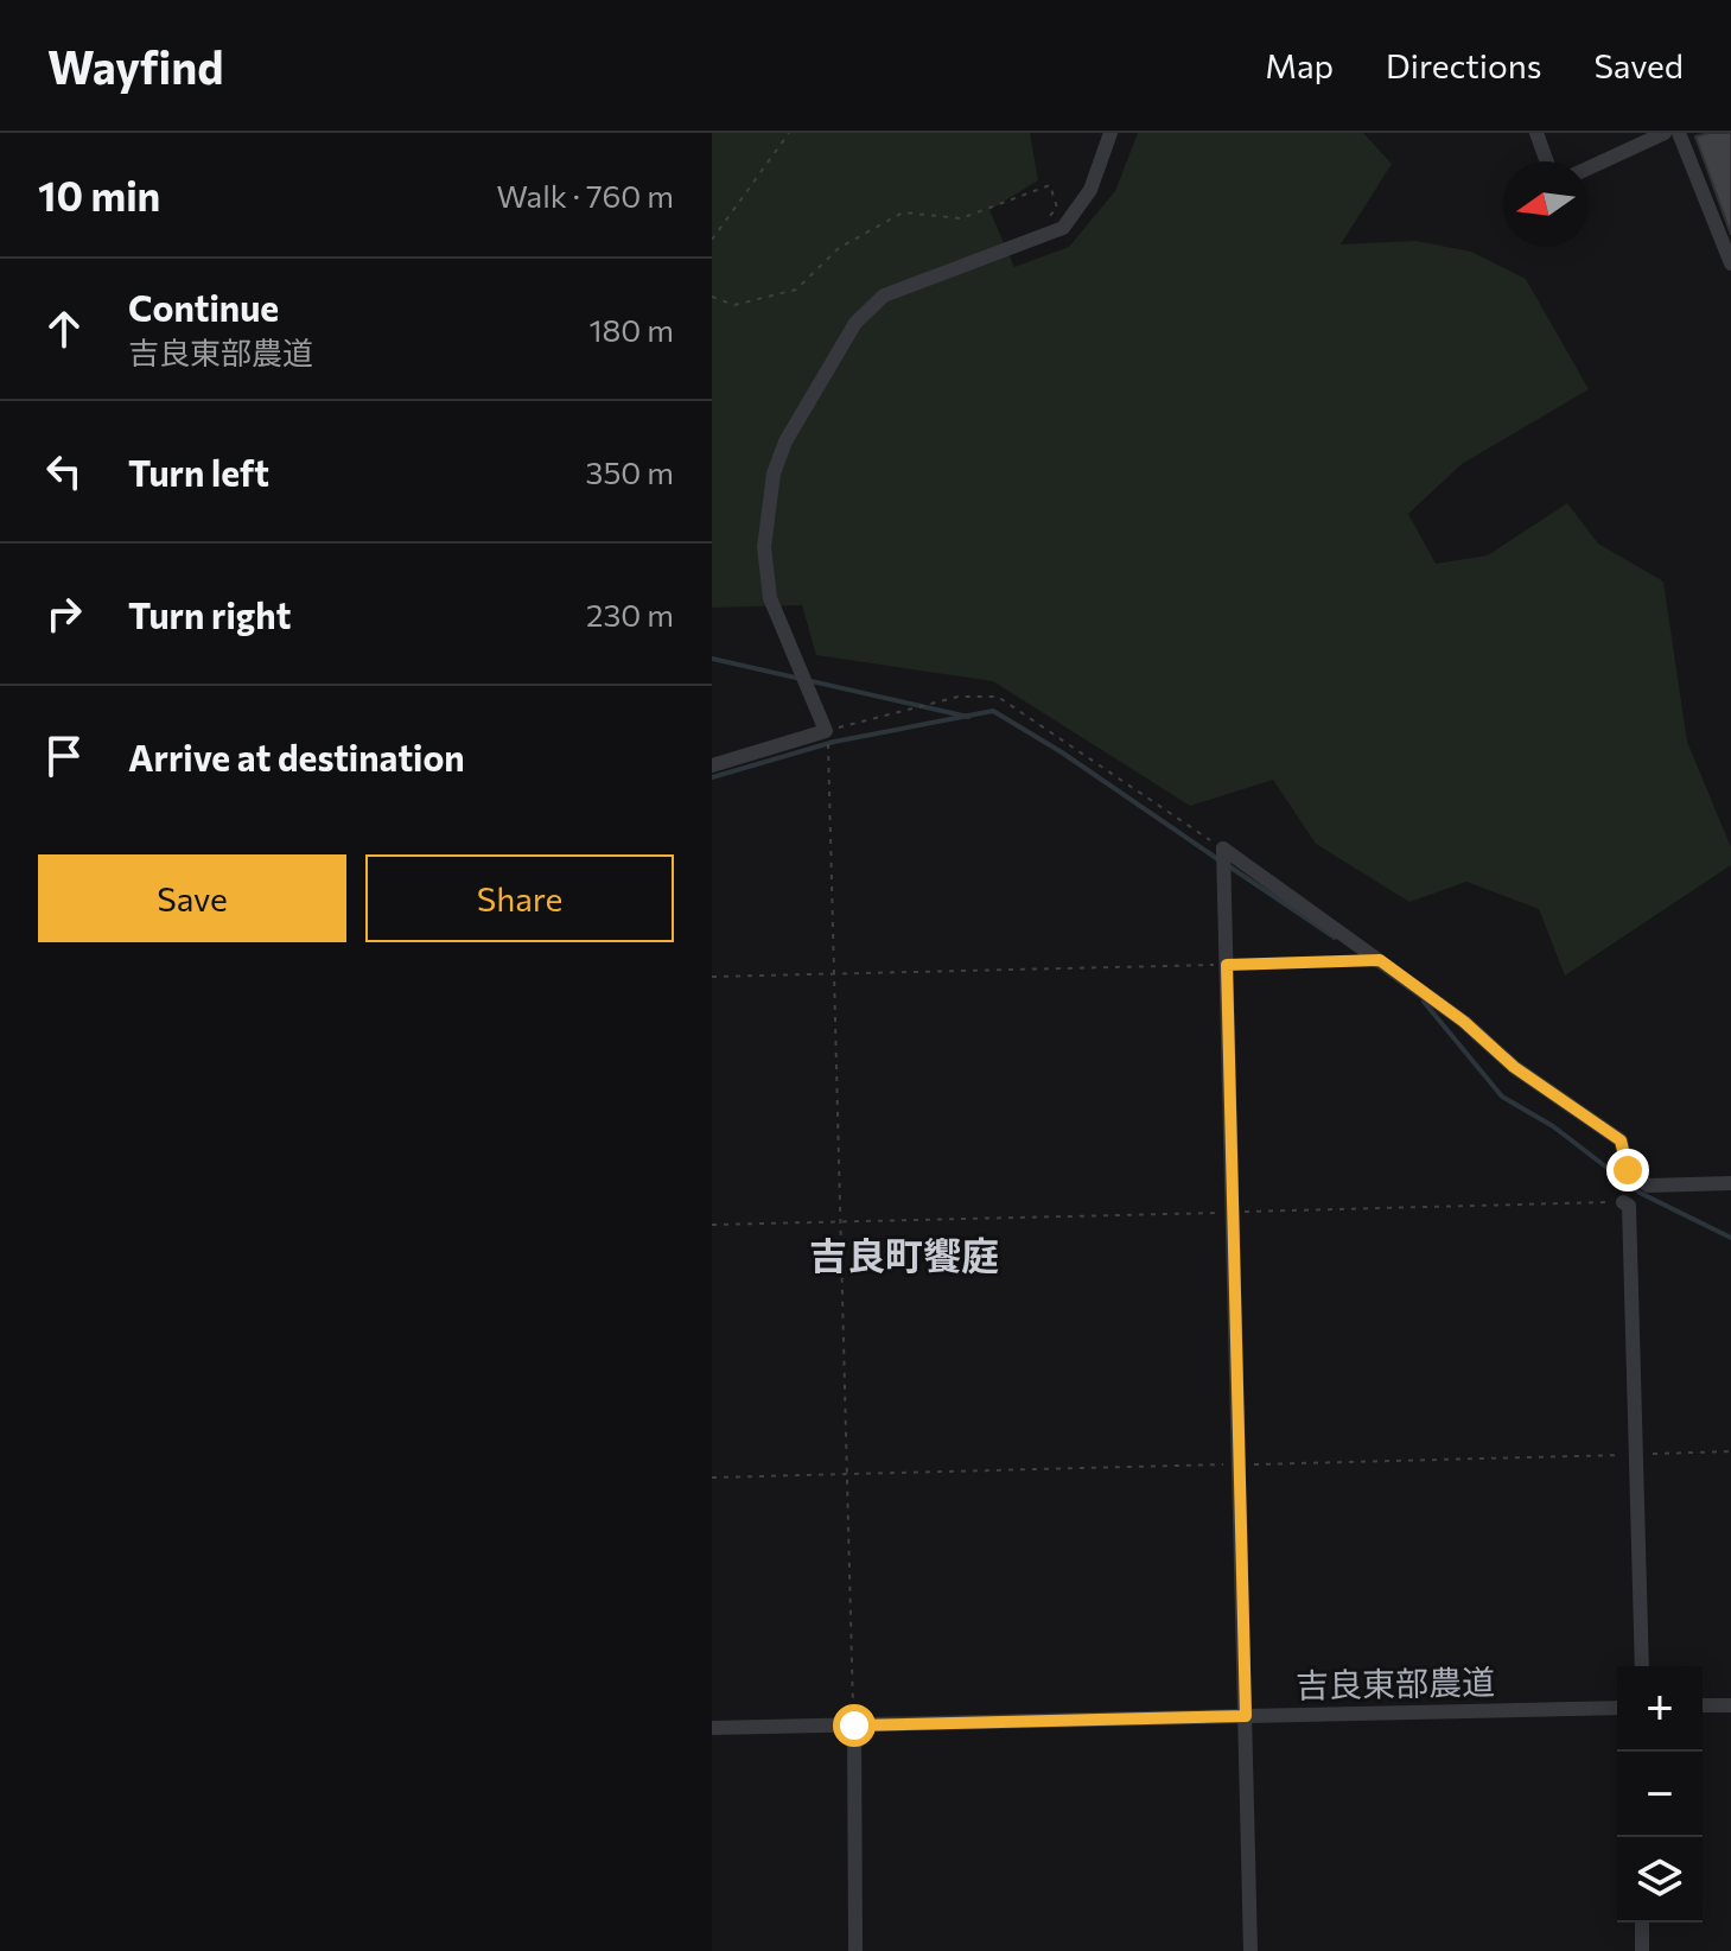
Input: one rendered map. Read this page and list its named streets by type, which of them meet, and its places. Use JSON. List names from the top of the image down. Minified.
{"streets":{"street":["吉良東部農道"]},"districts":["吉良町饗庭"],"north":"left","page":{"header":"Wayfind","nav":["Map","Directions","Saved"],"heading":["10 min","Walk · 760 m"],"list":[["Continue","吉良東部農道","180 m"],["Turn left","350 m"],["Turn right","230 m"],"Arrive at destination"],"buttons":["Save","Share"],"map_buttons":["+","−"]}}
